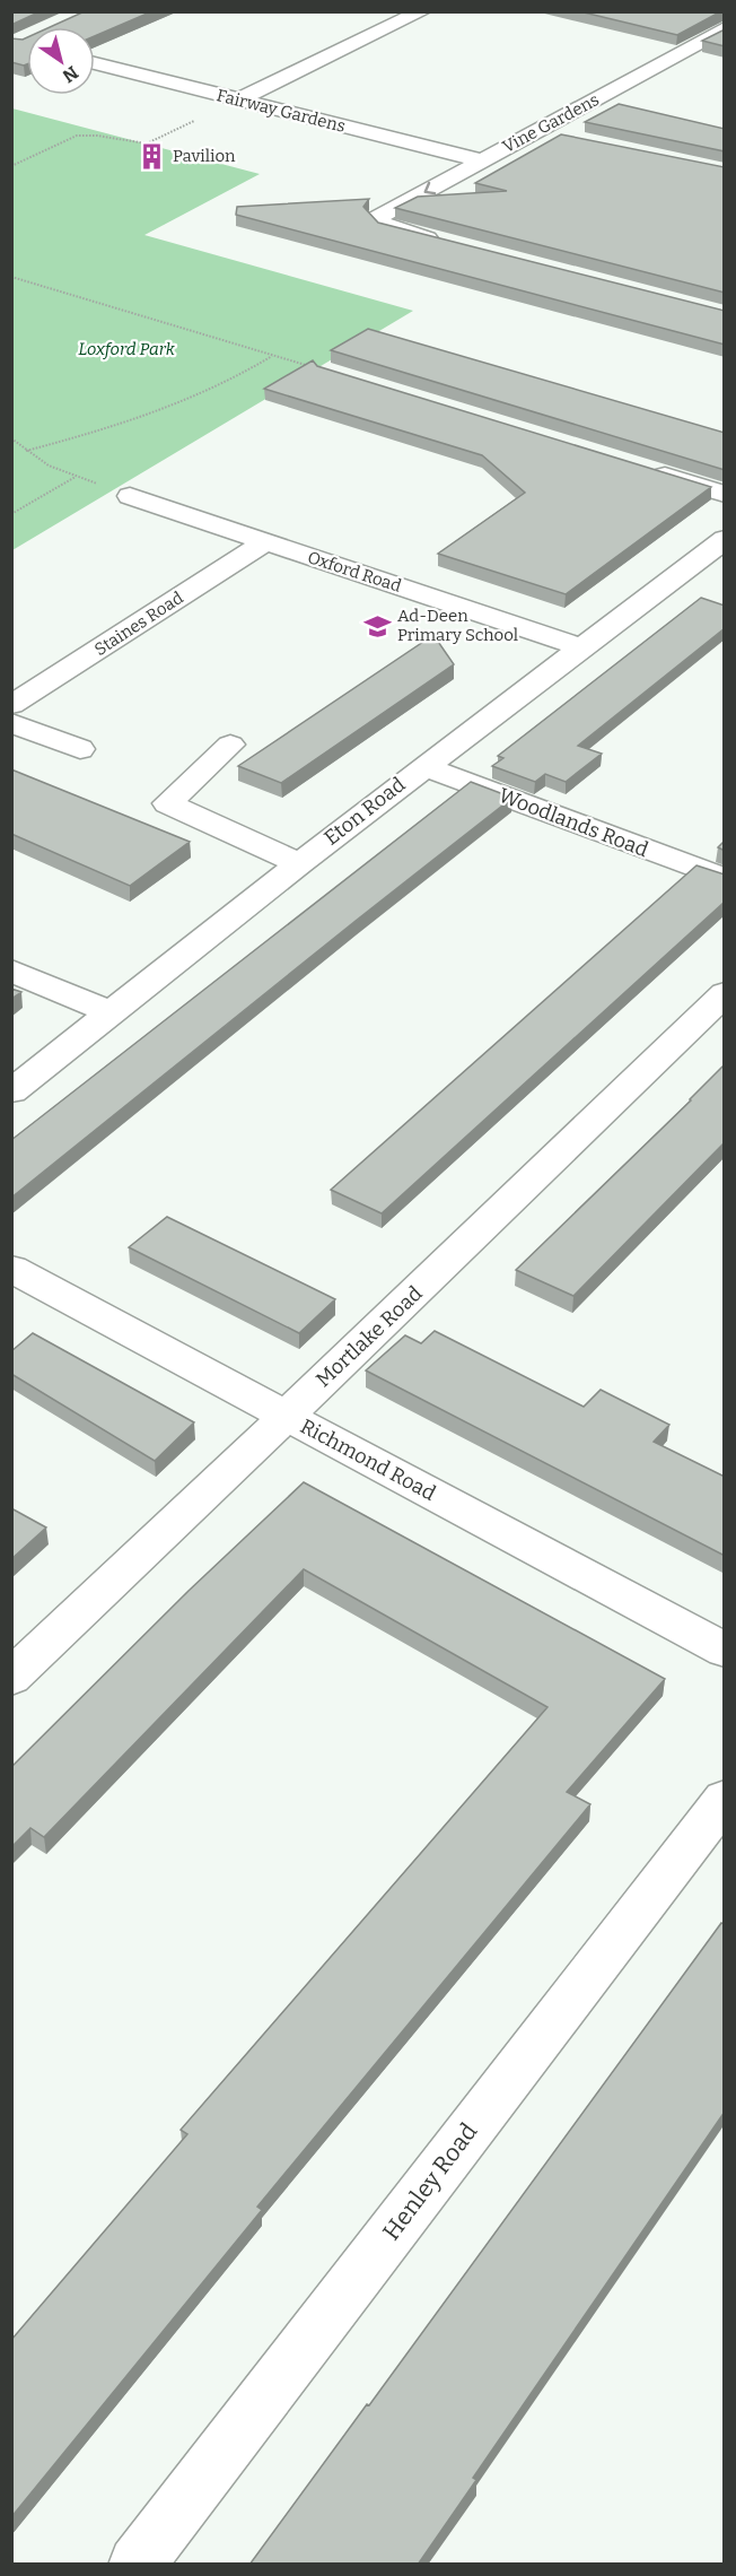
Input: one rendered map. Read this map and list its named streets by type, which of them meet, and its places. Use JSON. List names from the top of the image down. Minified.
{"streets":{"street":["Fairway Gardens","Vine Gardens","Oxford Road","Staines Road","Eton Road","Woodlands Road","Mortlake Road","Richmond Road","Henley Road"]},"crossings":[["Fairway Gardens","Vine Gardens"],["Oxford Road","Staines Road"],["Oxford Road","Eton Road"],["Eton Road","Woodlands Road"],["Mortlake Road","Richmond Road"]],"parks":["Loxford Park"],"places":{"building":["Pavilion"],"school or university":["Ad-Deen Primary School"]},"north":"bottom right"}
